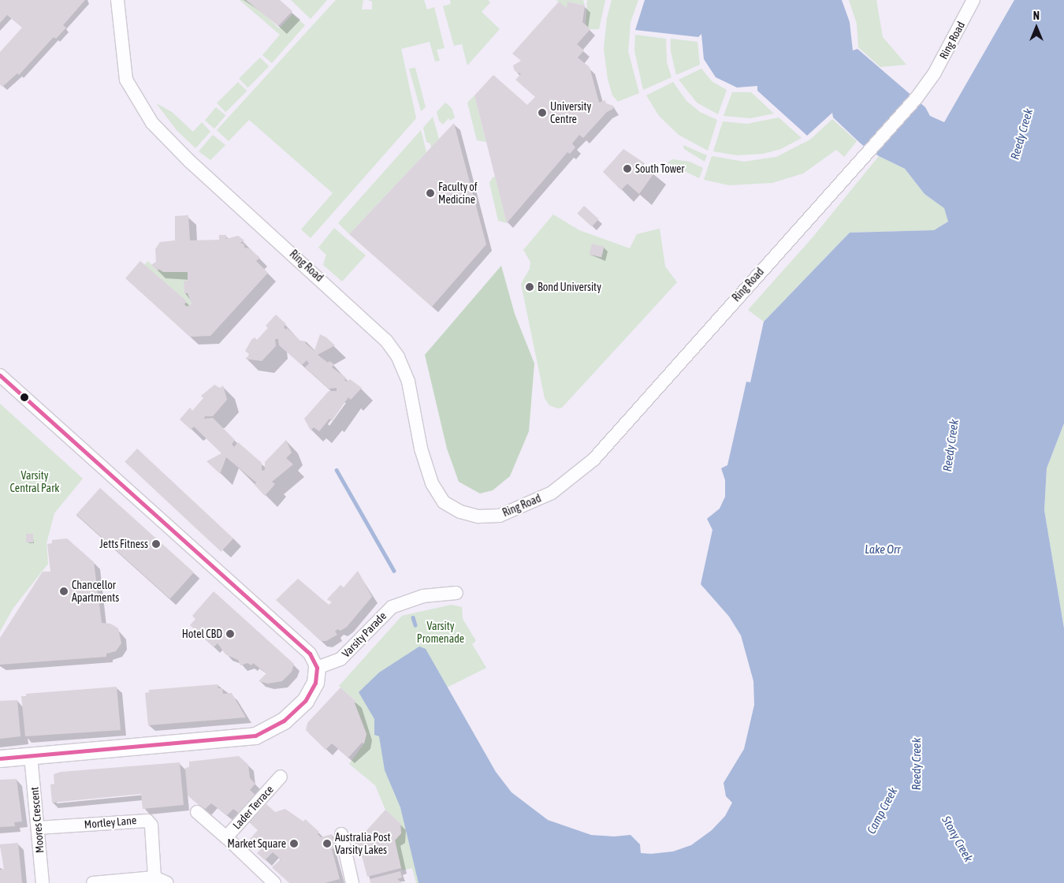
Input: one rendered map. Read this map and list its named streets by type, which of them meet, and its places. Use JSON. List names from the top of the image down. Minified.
{"streets":{"street":["Ring Road","Varsity Parade","Lader Terrace","Moores Crescent","Mortley Lane"]},"crossings":[["Moores Crescent","Mortley Lane"]],"water":["Reedy Creek","Lake Orr","Camp Creek","Stony Creek"],"parks":["Varsity Central Park","Varsity Promenade"],"places":["University Centre","South Tower","Faculty of Medicine","Bond University","Jetts Fitness","Chancellor Apartments","Hotel CBD","Market Square","Australia Post Varsity Lakes"],"north":"top"}
